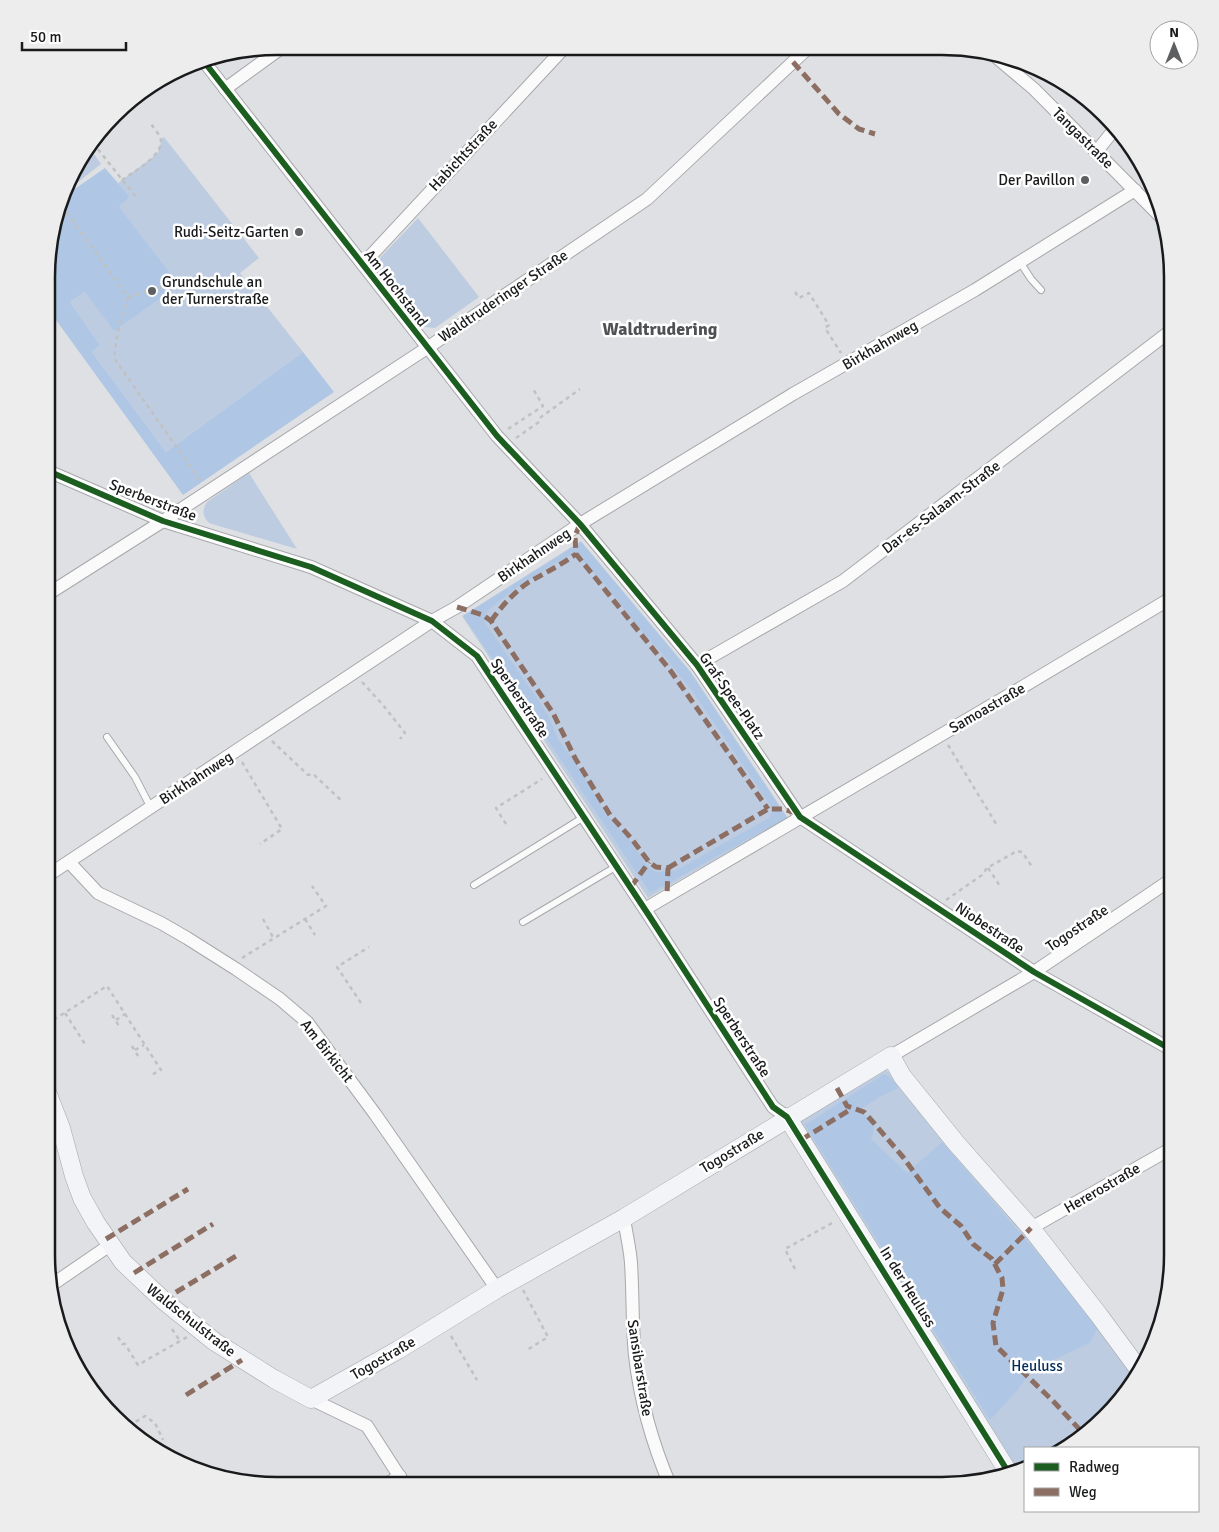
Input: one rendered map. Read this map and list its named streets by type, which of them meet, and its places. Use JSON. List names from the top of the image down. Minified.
{"streets":{"street":["Tangastraße","Habichtstraße","Am Hochstand","Waldtruderinger Straße","Birkhahnweg","Sperberstraße","Dar-es-Salaam-Straße","Graf-Spee-Platz","Samoastraße","Niobestraße","Togostraße","Am Birkicht","Hererostraße","In der Heuluss","Waldschulstraße","Sansibarstraße"]},"crossings":[["Tangastraße","Birkhahnweg"],["Habichtstraße","Am Hochstand"],["Am Hochstand","Waldtruderinger Straße"],["Am Hochstand","Birkhahnweg"],["Am Hochstand","Graf-Spee-Platz"],["Waldtruderinger Straße","Sperberstraße"],["Birkhahnweg","Sperberstraße"],["Birkhahnweg","Graf-Spee-Platz"],["Birkhahnweg","Am Birkicht"],["Sperberstraße","Togostraße"],["Sperberstraße","In der Heuluss"],["Dar-es-Salaam-Straße","Graf-Spee-Platz"],["Graf-Spee-Platz","Samoastraße"],["Graf-Spee-Platz","Niobestraße"],["Samoastraße","Niobestraße"],["Niobestraße","Togostraße"],["Togostraße","Am Birkicht"],["Togostraße","In der Heuluss"],["Togostraße","Waldschulstraße"],["Togostraße","Sansibarstraße"]],"districts":["Waldtrudering"],"parks":["Heuluss"],"places":["Der Pavillon","Rudi-Seitz-Garten","Grundschule an der Turnerstraße"],"legend":["Radweg","Weg"],"scale_bar":"50 m","north":"top"}
